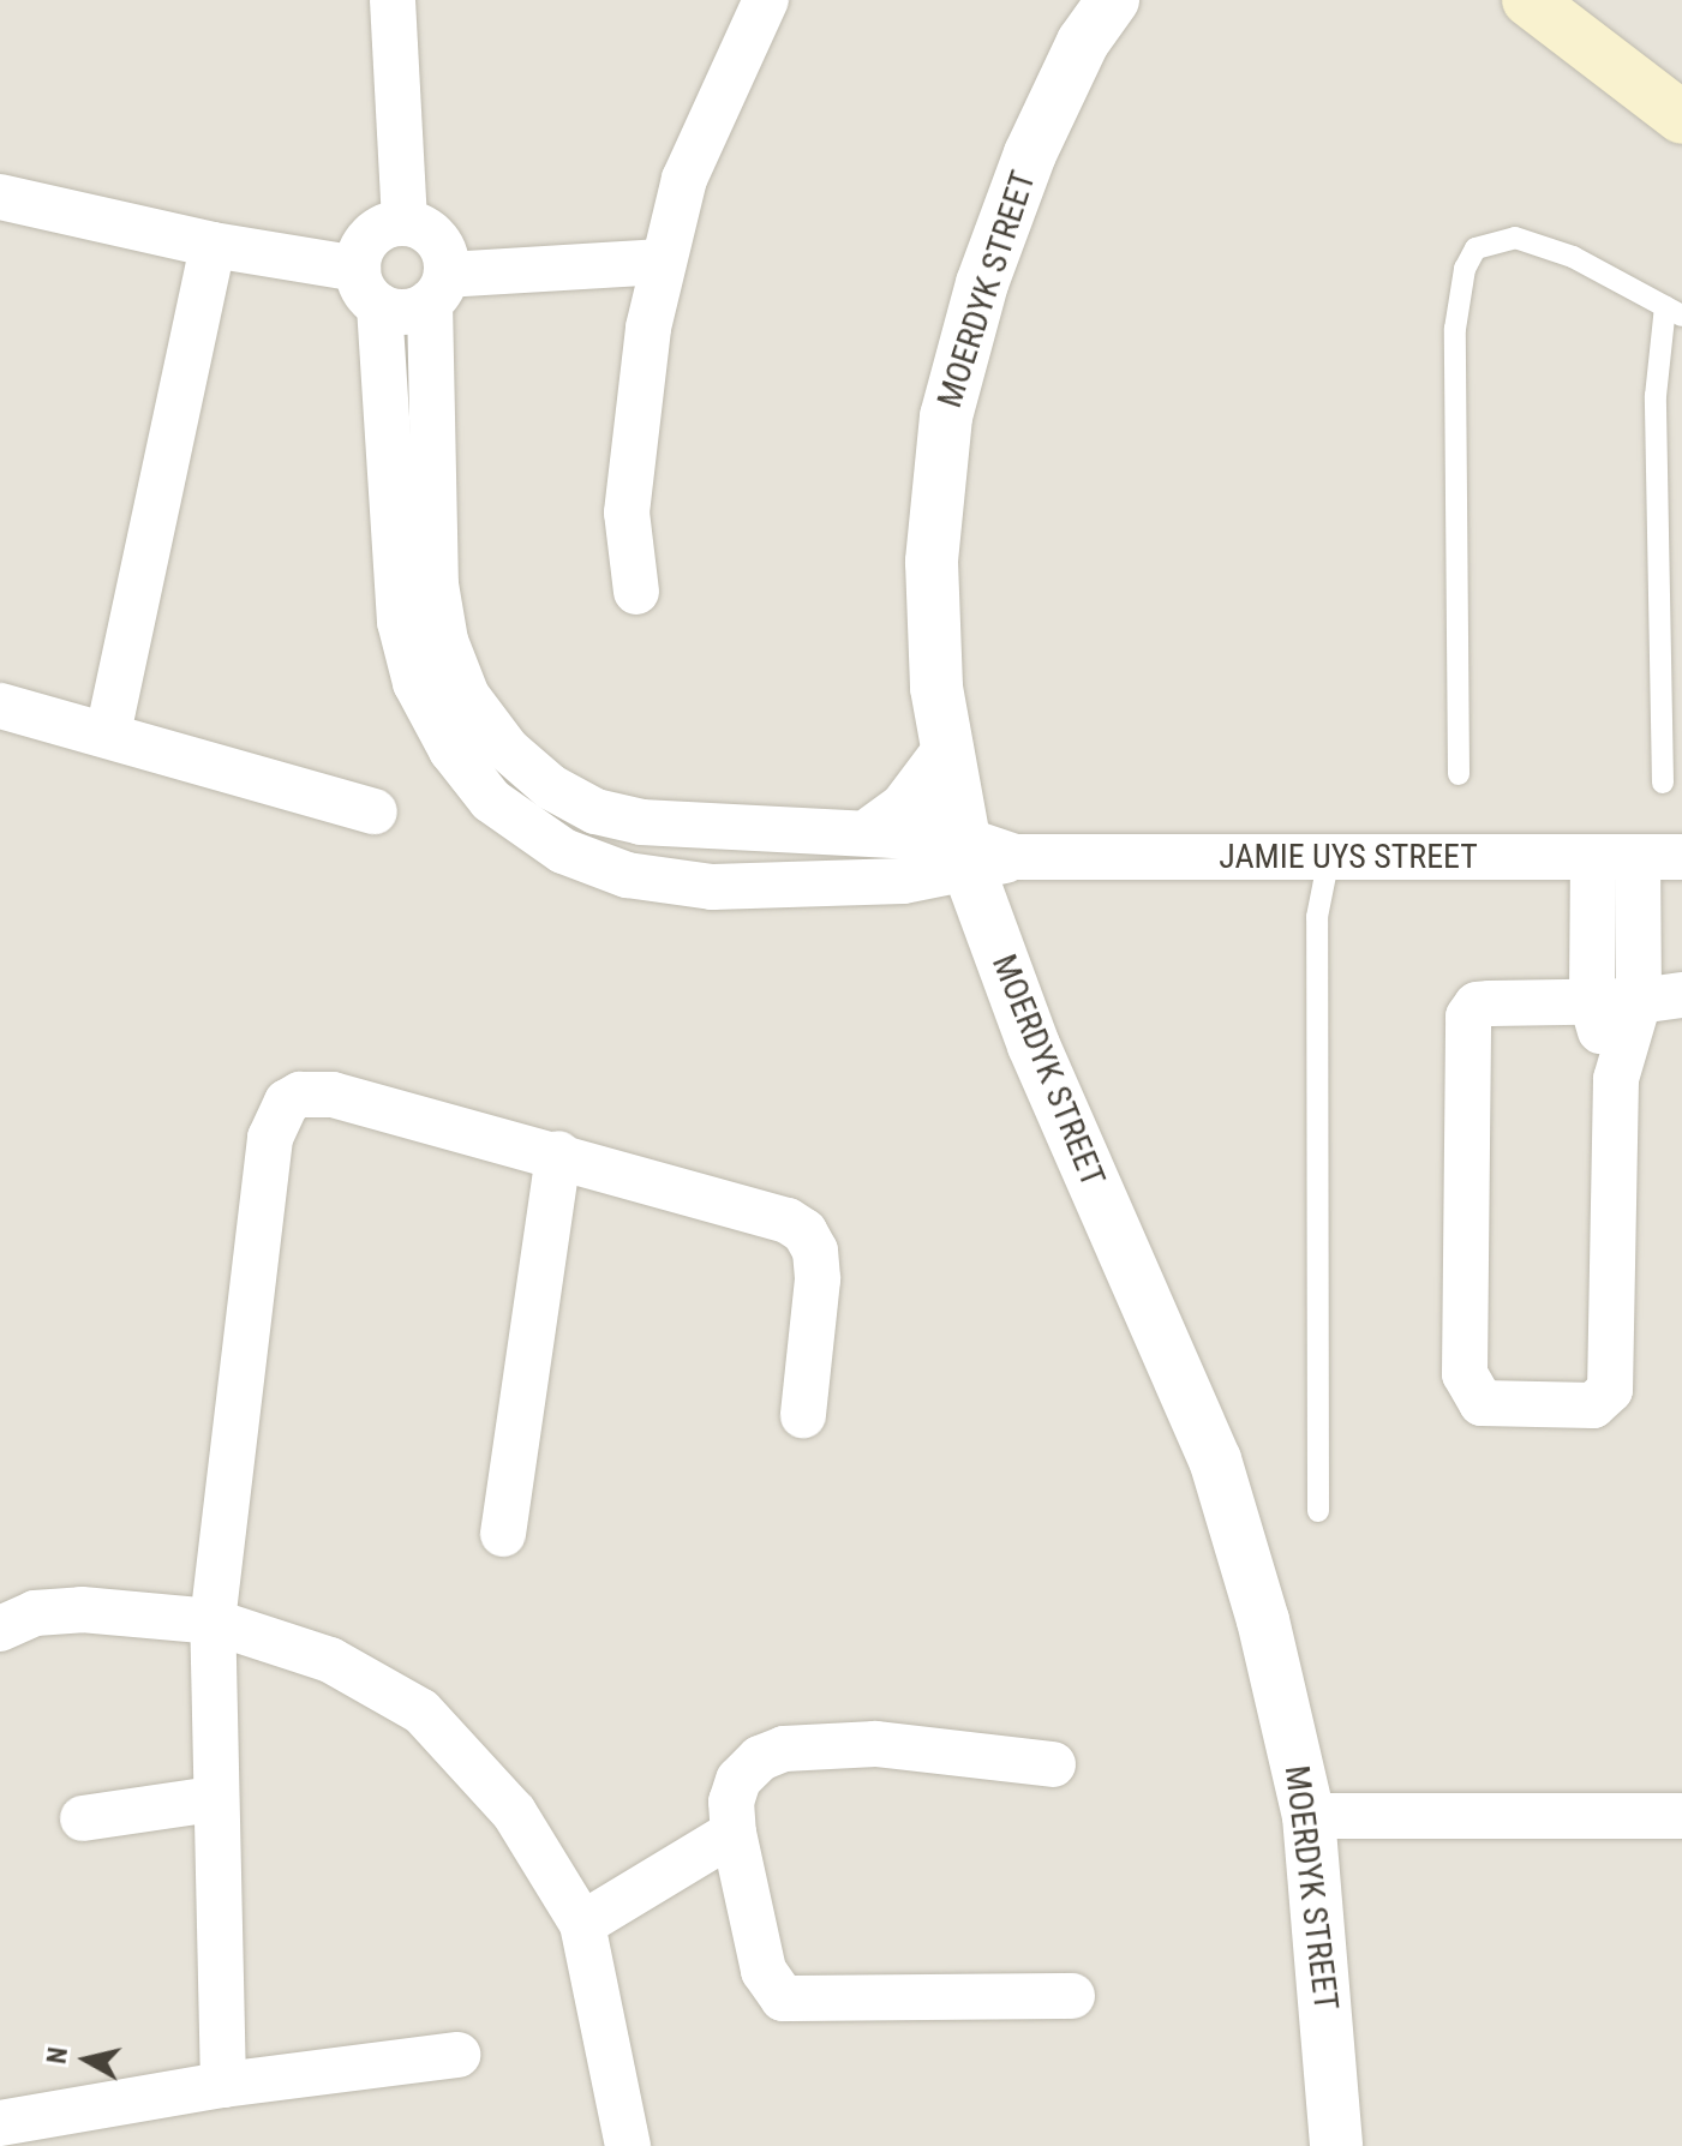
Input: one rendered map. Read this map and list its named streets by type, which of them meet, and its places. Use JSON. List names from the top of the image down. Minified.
{"streets":{"street":["MOERDYK STREET","JAMIE UYS STREET"]},"crossings":[["MOERDYK STREET","JAMIE UYS STREET"]],"north":"left"}
